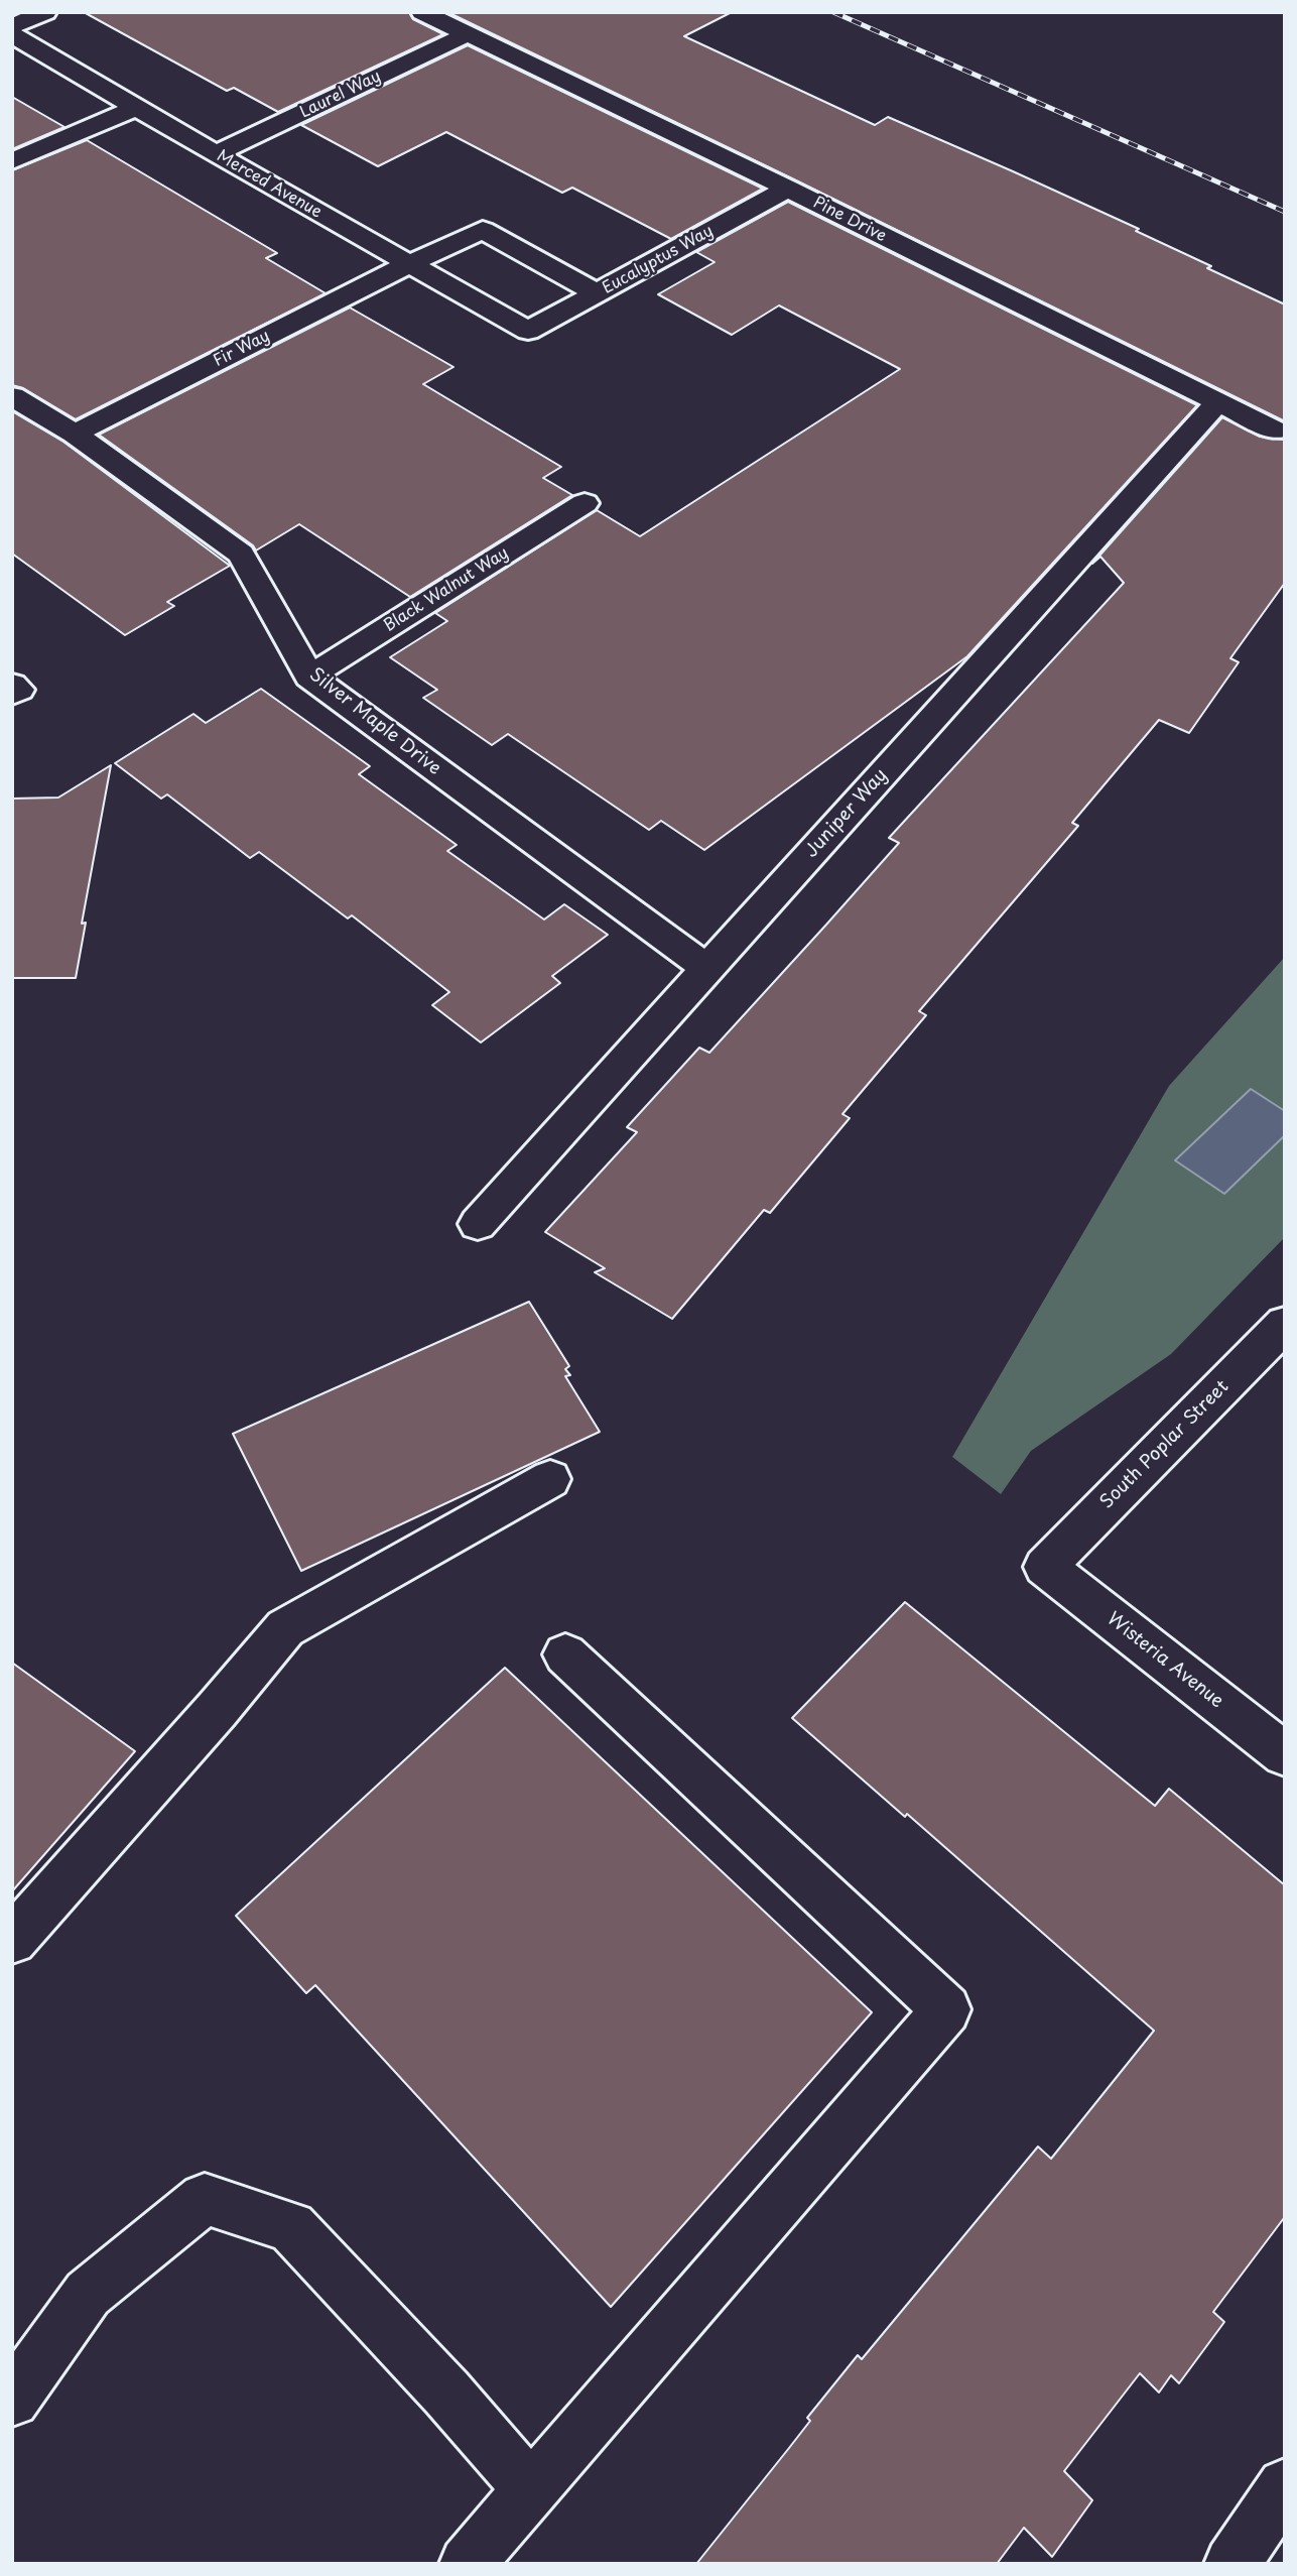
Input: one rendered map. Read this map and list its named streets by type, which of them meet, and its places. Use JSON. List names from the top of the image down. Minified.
{"streets":{"street":["Laurel Way","Merced Avenue","Pine Drive","Eucalyptus Way","Fir Way","Black Walnut Way","Silver Maple Drive","Juniper Way","South Poplar Street","Wisteria Avenue"]},"crossings":[["Laurel Way","Merced Avenue"],["Laurel Way","Pine Drive"],["Merced Avenue","Eucalyptus Way"],["Merced Avenue","Fir Way"],["Pine Drive","Eucalyptus Way"],["Pine Drive","Juniper Way"],["Eucalyptus Way","Fir Way"],["Fir Way","Silver Maple Drive"],["Black Walnut Way","Silver Maple Drive"],["Silver Maple Drive","Juniper Way"],["South Poplar Street","Wisteria Avenue"]]}
